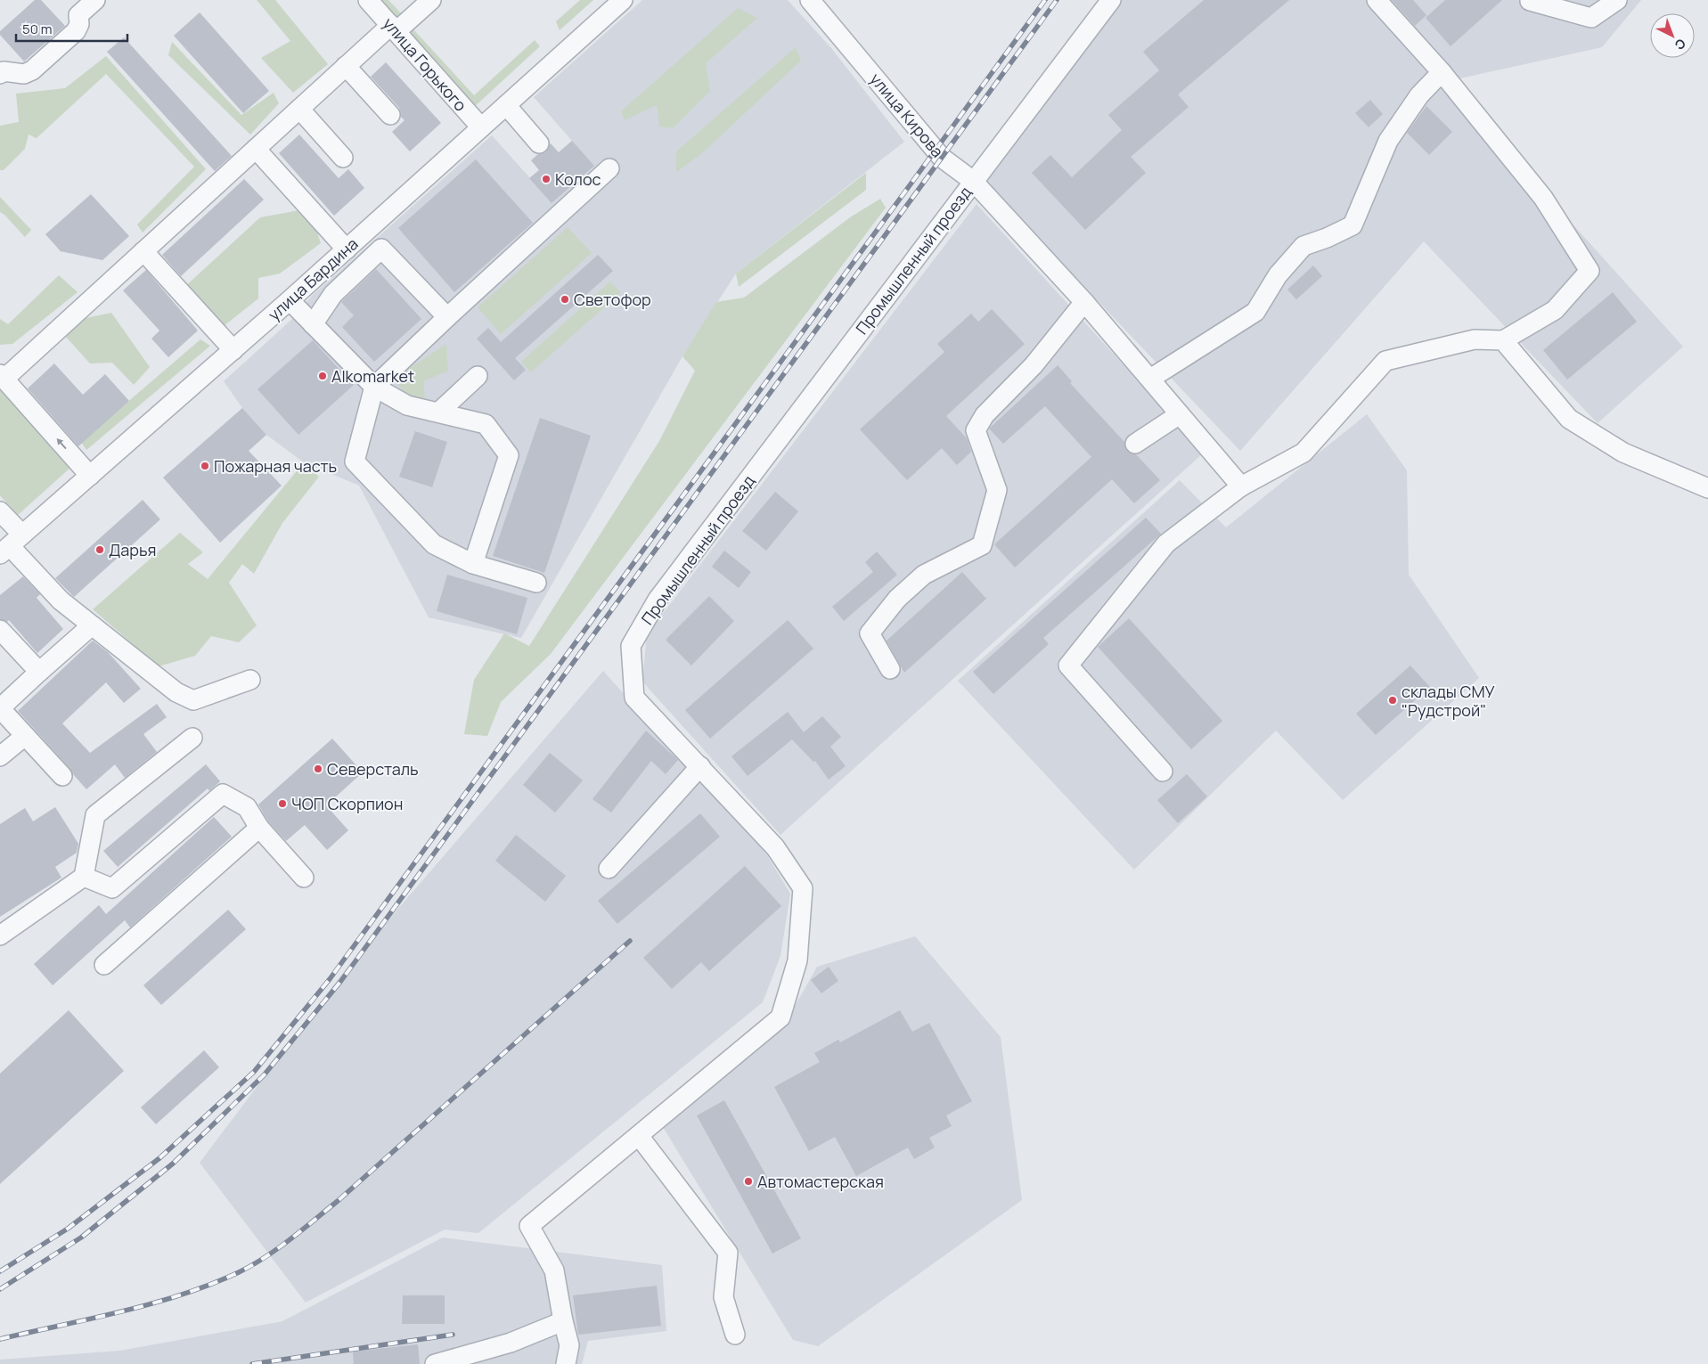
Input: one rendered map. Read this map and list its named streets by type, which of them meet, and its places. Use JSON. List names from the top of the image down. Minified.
{"streets":{"street":["улица Горького","улица Кирова","Промышленный проезд","улица Бардина"]},"crossings":[["улица Горького","улица Бардина"],["улица Кирова","Промышленный проезд"]],"places":["Колос","Светофор","Alkomarket","Пожарная часть","Дарья","склады СМУ \"Рудстрой\"","Северсталь","ЧОП Скорпион","Автомастерская"],"scale_bar":"50 m","north":"bottom right"}
